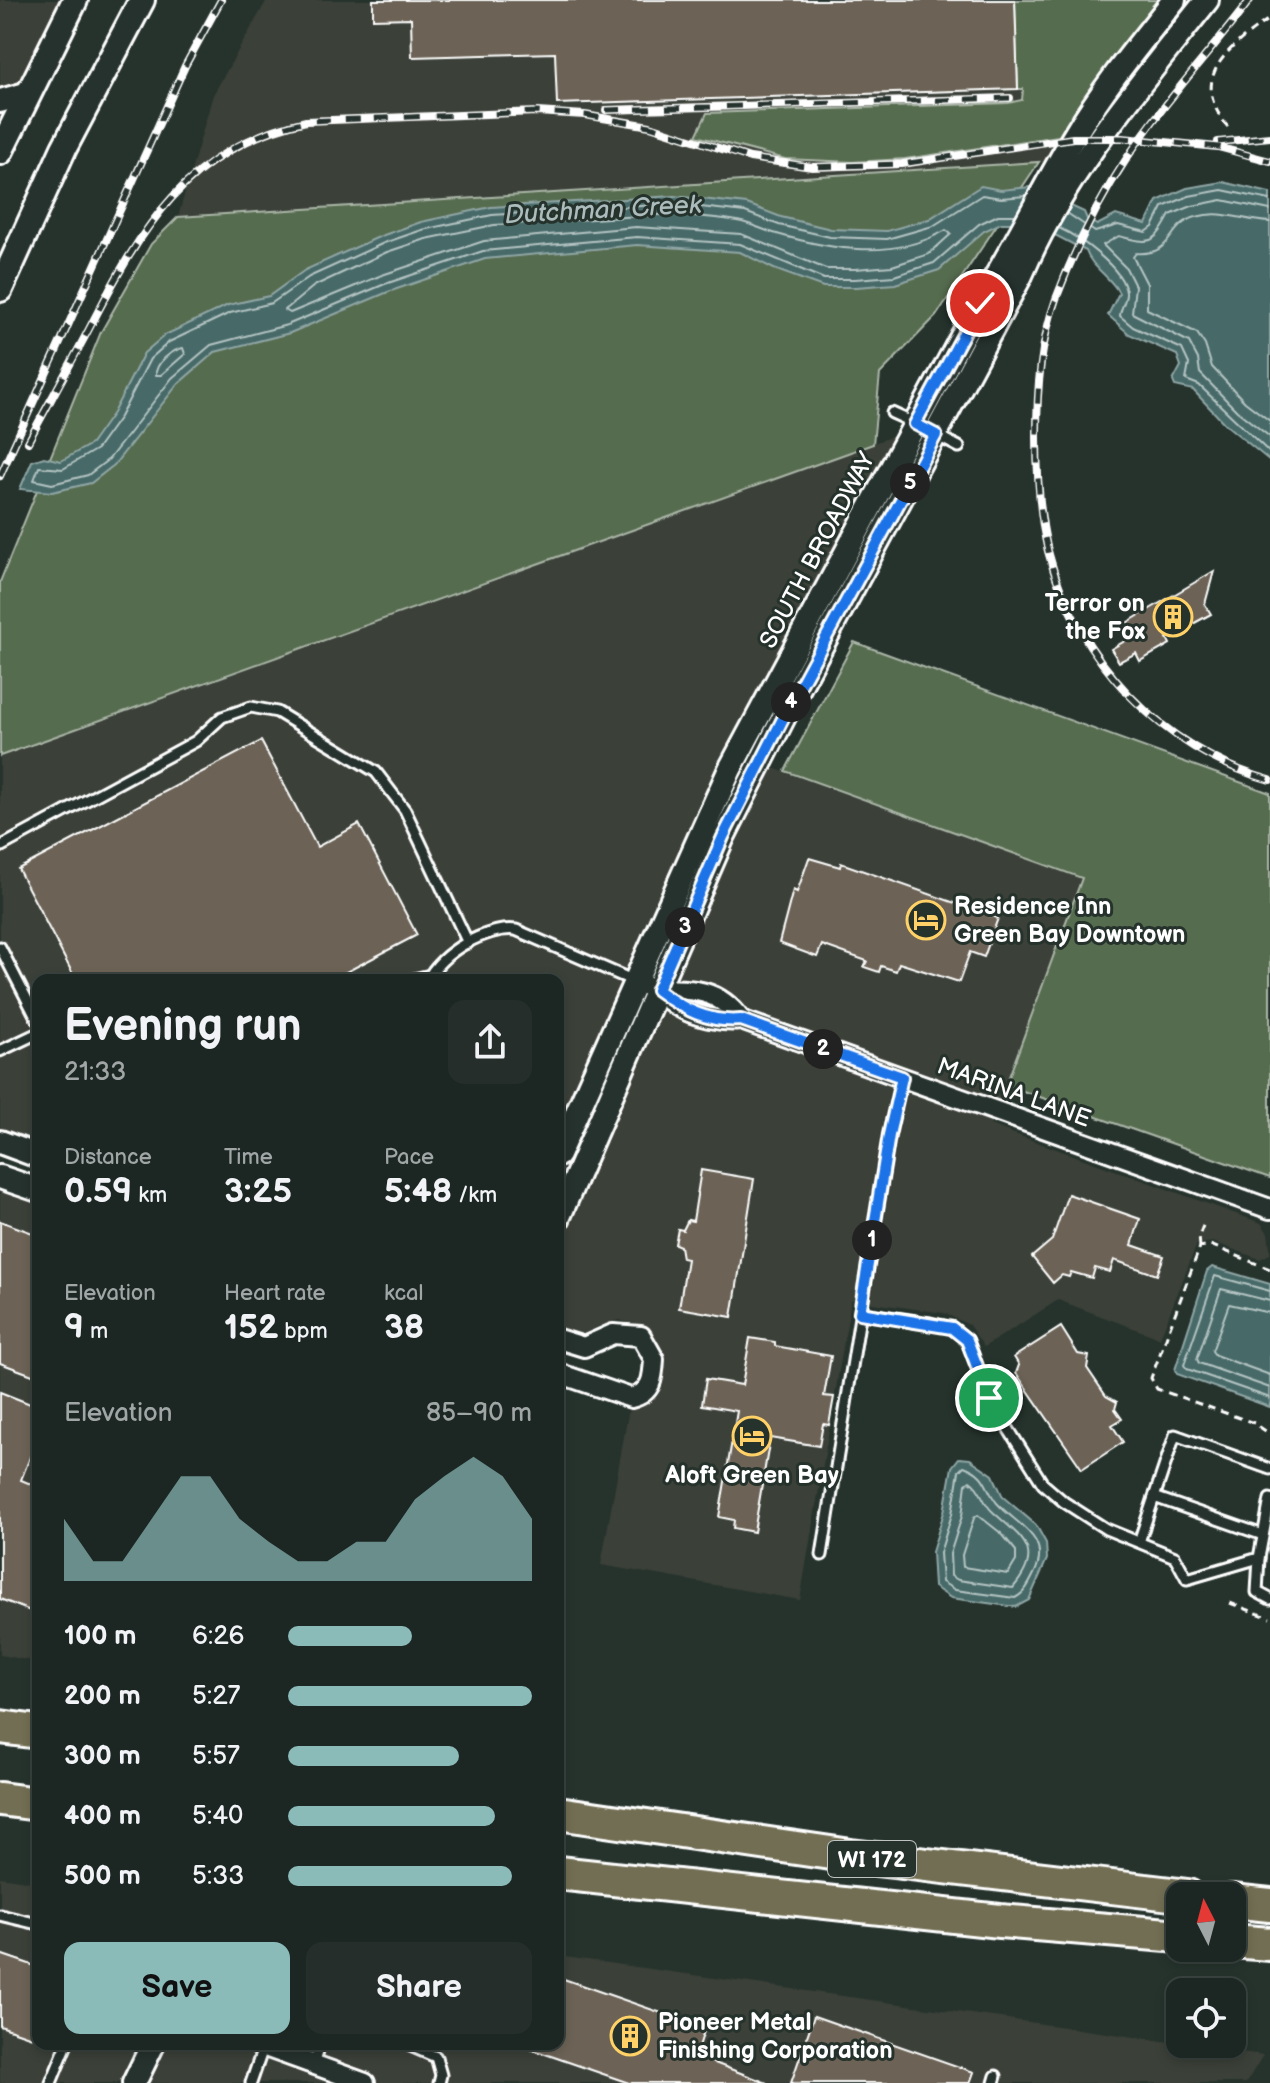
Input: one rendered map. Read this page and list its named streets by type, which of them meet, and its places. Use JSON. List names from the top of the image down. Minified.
{"streets":{"highway":["WI 172"],"street":["SOUTH BROADWAY","MARINA LANE"]},"crossings":[["SOUTH BROADWAY","MARINA LANE"]],"water":["Dutchman Creek"],"places":{"building":["Terror on the Fox","Pioneer Metal Finishing Corporation"],"hotel":["Residence Inn Green Bay Downtown","Aloft Green Bay"]},"north":"top","page":{"pins":["5","4","3","2","1"],"heading":["Evening run","21:33"],"stats":[["Distance","0.59 km"],["Time","3:25"],["Pace","5:48 /km"],["Elevation","9 m"],["Heart rate","152 bpm"],["kcal","38"]],"chart":["Elevation","85–90 m"],"list":[{"name":"100 m","note":"6:26"},{"name":"200 m","note":"5:27"},{"name":"300 m","note":"5:57"},{"name":"400 m","note":"5:40"},{"name":"500 m","note":"5:33"}],"buttons":["Save","Share"]}}
